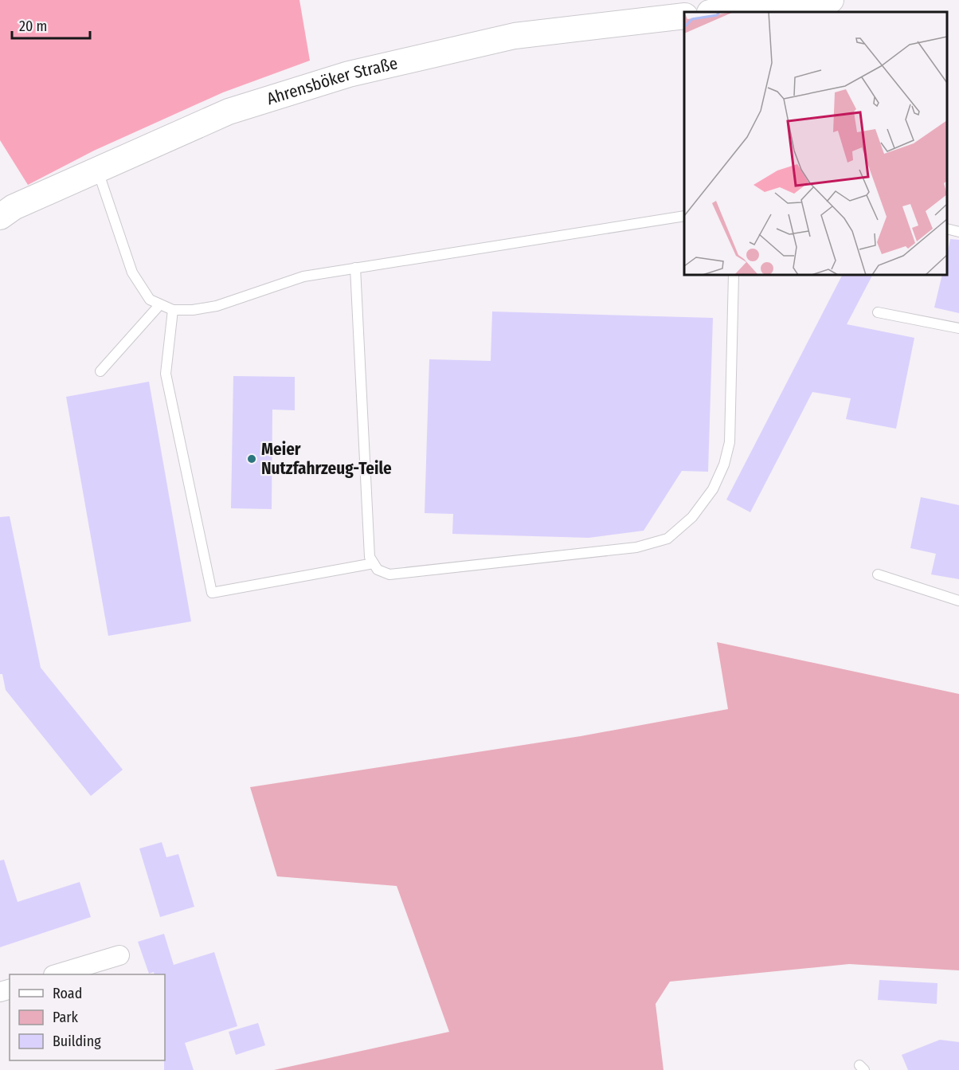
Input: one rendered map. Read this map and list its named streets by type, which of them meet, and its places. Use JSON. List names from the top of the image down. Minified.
{"streets":{"street":["Ahrensböker Straße"]},"places":["Meier Nutzfahrzeug-Teile"],"legend":["Road","Park","Building"],"scale_bar":"20 m"}
